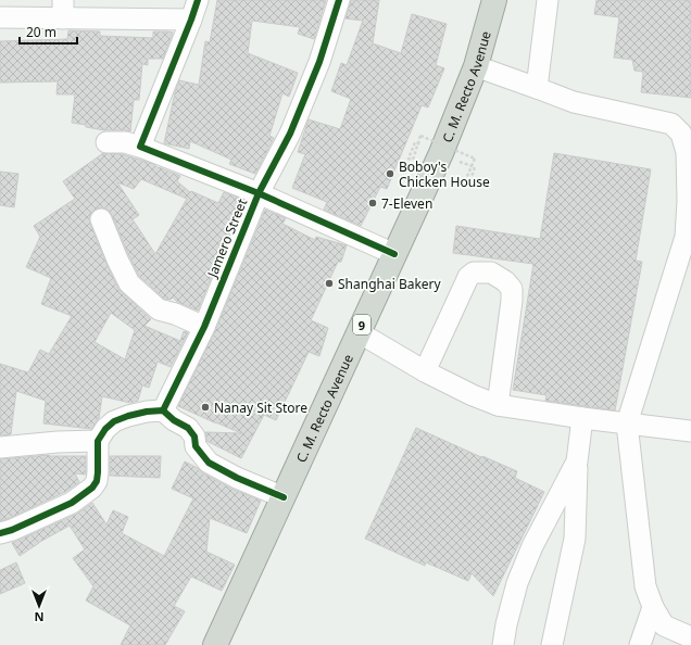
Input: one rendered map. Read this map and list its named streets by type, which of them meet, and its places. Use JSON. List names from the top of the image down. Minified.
{"streets":{"highway":["C. M. Recto Avenue","9"],"street":["Jamero Street"]},"places":["Boboy's Chicken House","7-Eleven","Shanghai Bakery","Nanay Sit Store"],"scale_bar":"20 m","north":"bottom"}
